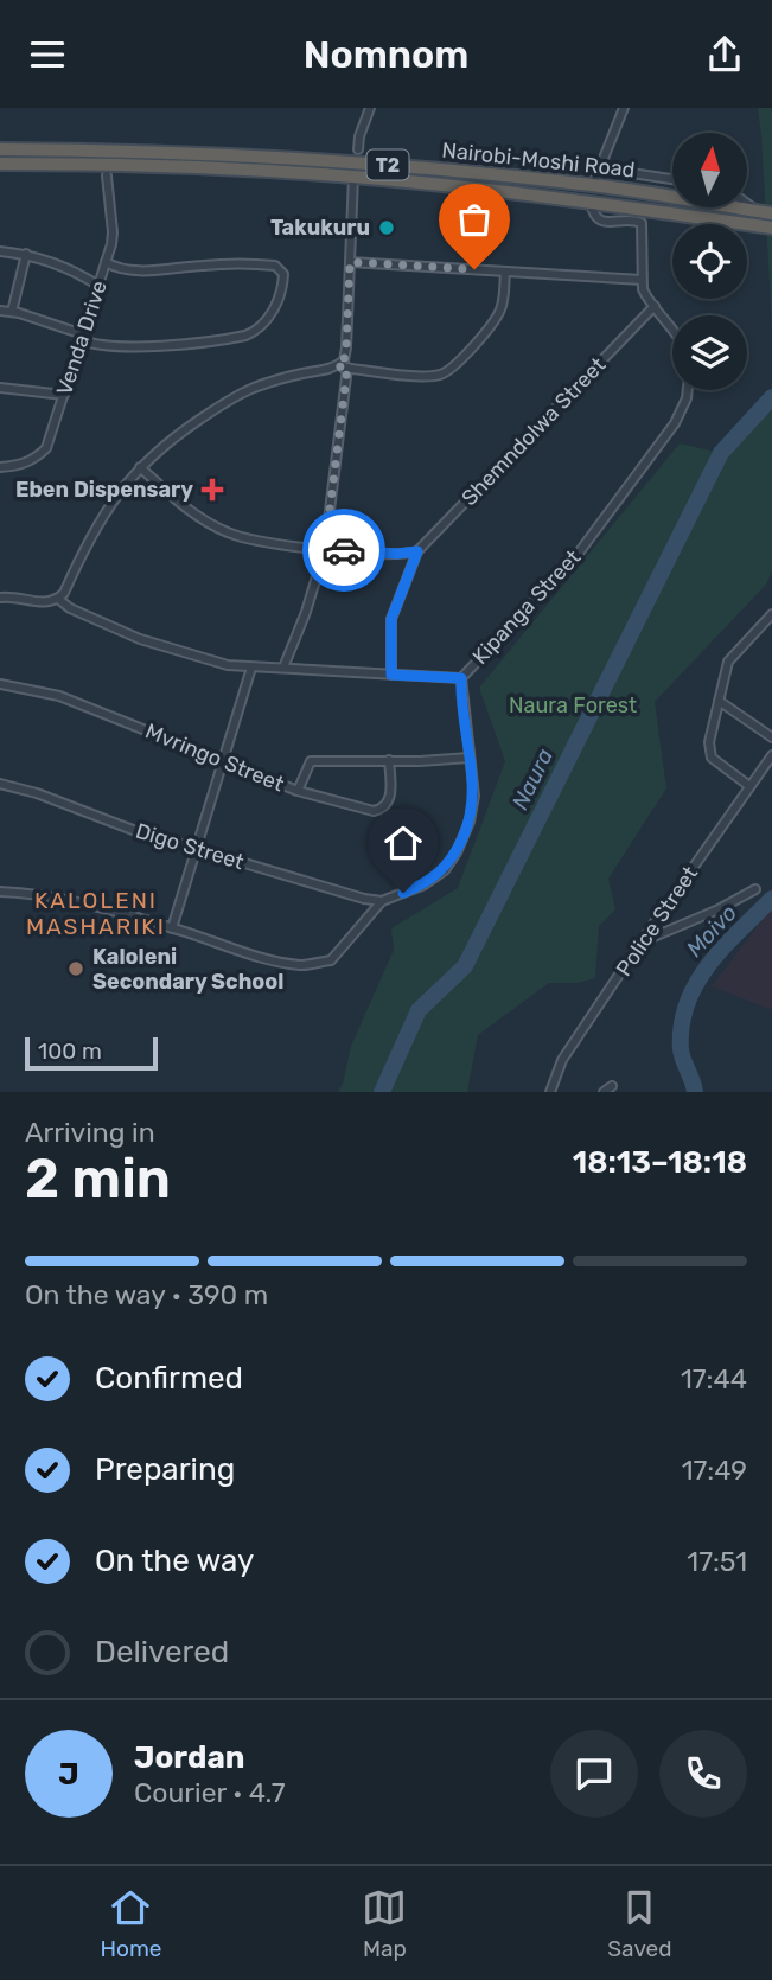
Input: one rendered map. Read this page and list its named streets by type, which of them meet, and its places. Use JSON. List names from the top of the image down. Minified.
{"streets":{"highway":["Nairobi-Moshi Road","T2"],"street":["Venda Drive","Shemndolwa Street","Kipanga Street","Mvringo Street","Digo Street","Police Street"]},"crossings":[["Kipanga Street","Digo Street"]],"districts":["KALOLENI MASHARIKI"],"water":["Naura","Moivo"],"parks":["Naura Forest"],"places":{"other":["Takukuru","Kaloleni Secondary School"],"health":["Eben Dispensary"]},"scale_bar":"100 m","north":"top","page":{"header":"Nomnom","scale":"100 m","heading":["2 min","Arriving in","18:13–18:18"],"panel":["Jordan","Courier · 4.7"],"bar":"On the way · 390 m","list":[["Confirmed","17:44"],["Preparing","17:49"],["On the way","17:51"],"Delivered"],"round":"J","tabs":["Home","Map","Saved"]}}
